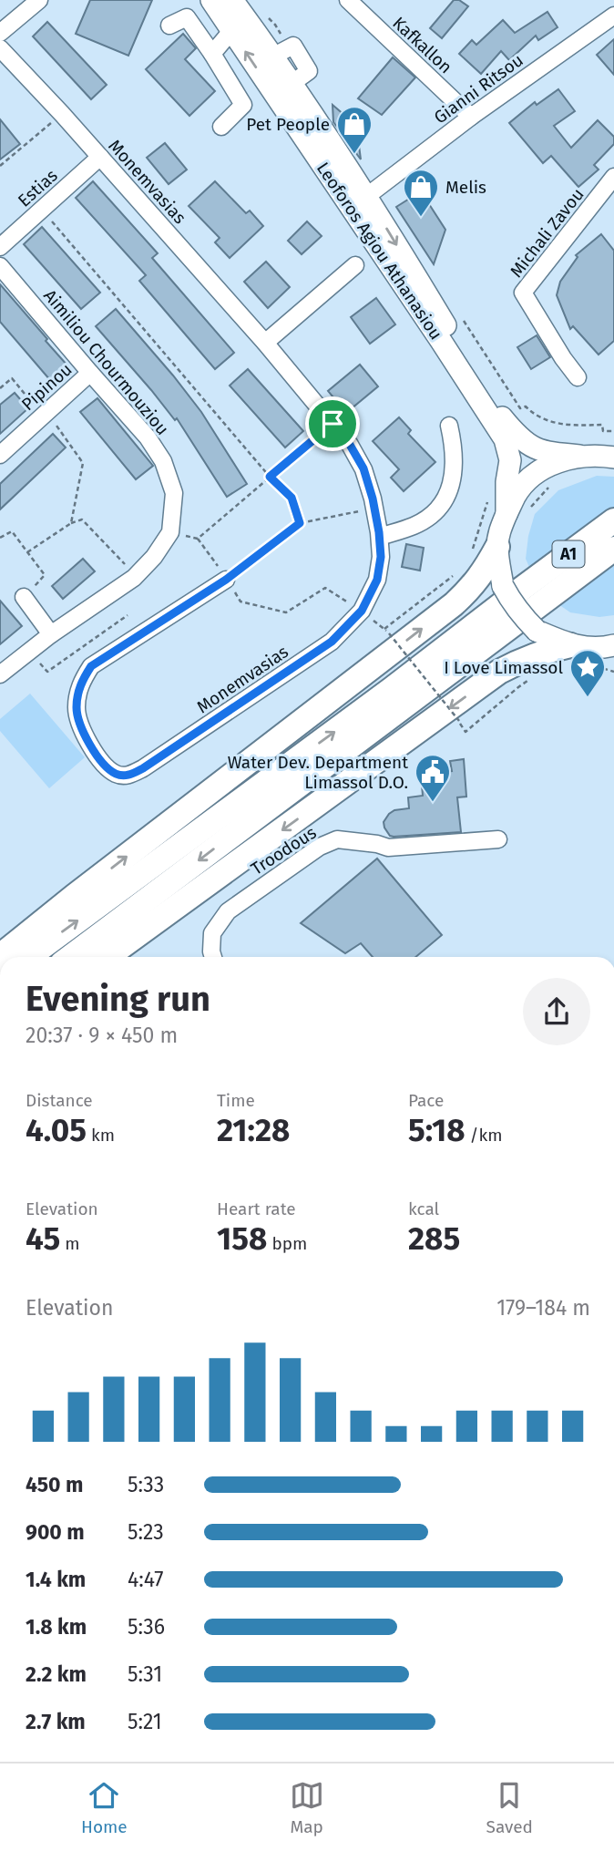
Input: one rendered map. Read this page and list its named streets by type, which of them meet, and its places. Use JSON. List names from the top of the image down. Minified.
{"streets":{"highway":["A1"],"main road":["Leoforos Agiou Athanasiou"],"street":["Kafkallon","Gianni Ritsou","Monemvasias","Estias","Michali Zavou","Aimiliou Chourmouziou","Pipinou","Troodous"]},"crossings":[["Kafkallon","Gianni Ritsou"],["Gianni Ritsou","Leoforos Agiou Athanasiou"],["Monemvasias","Estias"],["Aimiliou Chourmouziou","Pipinou"]],"places":{"shop":["Pet People","Melis"],"place":["I Love Limassol"],"public building":["Water Dev. Department Limassol D.O."]},"page":{"heading":["Evening run","20:37 · 9 × 450 m"],"stats":[["Distance","4.05 km"],["Time","21:28"],["Pace","5:18 /km"],["Elevation","45 m"],["Heart rate","158 bpm"],["kcal","285"]],"chart":["Elevation","179–184 m"],"list":[{"name":"450 m","note":"5:33"},{"name":"900 m","note":"5:23"},{"name":"1.4 km","note":"4:47"},{"name":"1.8 km","note":"5:36"},{"name":"2.2 km","note":"5:31"},{"name":"2.7 km","note":"5:21"}],"tabs":["Home","Map","Saved"]}}
